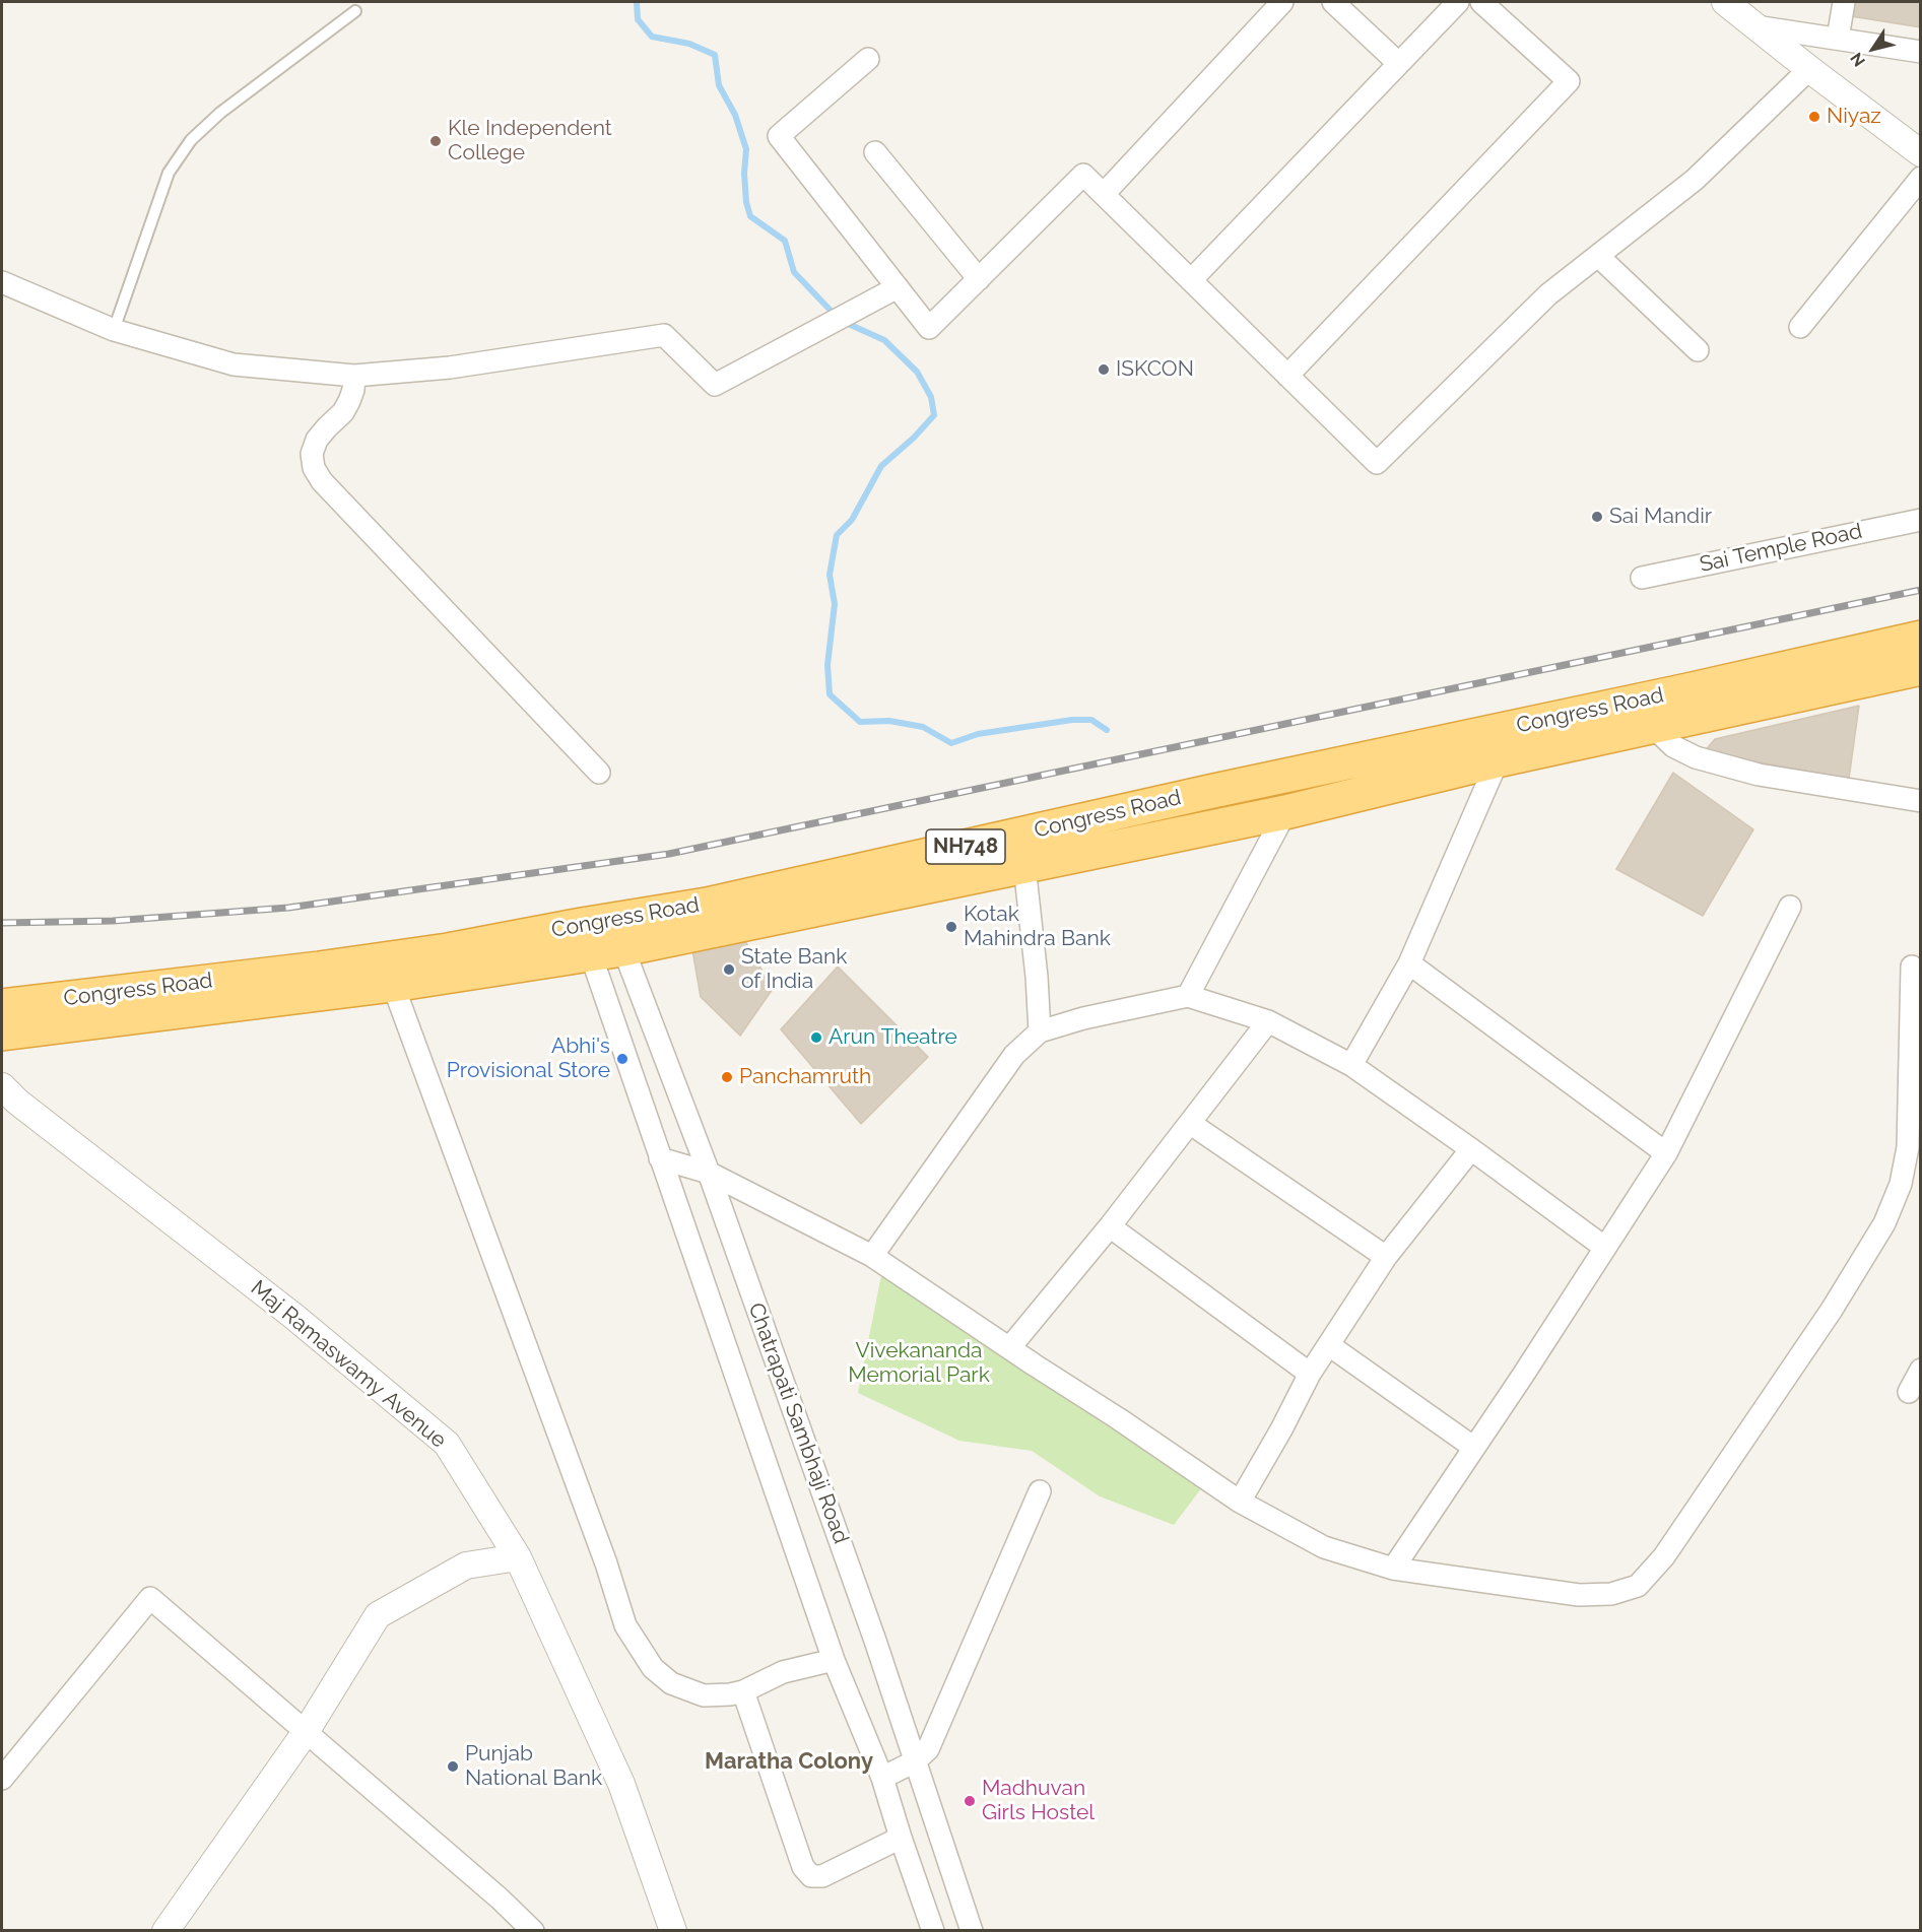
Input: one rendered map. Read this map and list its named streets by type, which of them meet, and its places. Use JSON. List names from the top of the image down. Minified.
{"streets":{"highway":["Congress Road","NH748"],"street":["Sai Temple Road","Maj Ramaswamy Avenue","Chatrapati Sambhaji Road"]},"crossings":[["Congress Road","Chatrapati Sambhaji Road"]],"districts":["Maratha Colony"],"parks":["Vivekananda Memorial Park"],"places":["Niyaz","Kle Independent College","ISKCON","Sai Mandir","Kotak Mahindra Bank","State Bank of India","Arun Theatre","Abhi's Provisional Store","Panchamruth","Punjab National Bank","Madhuvan Girls Hostel"],"north":"bottom left"}
